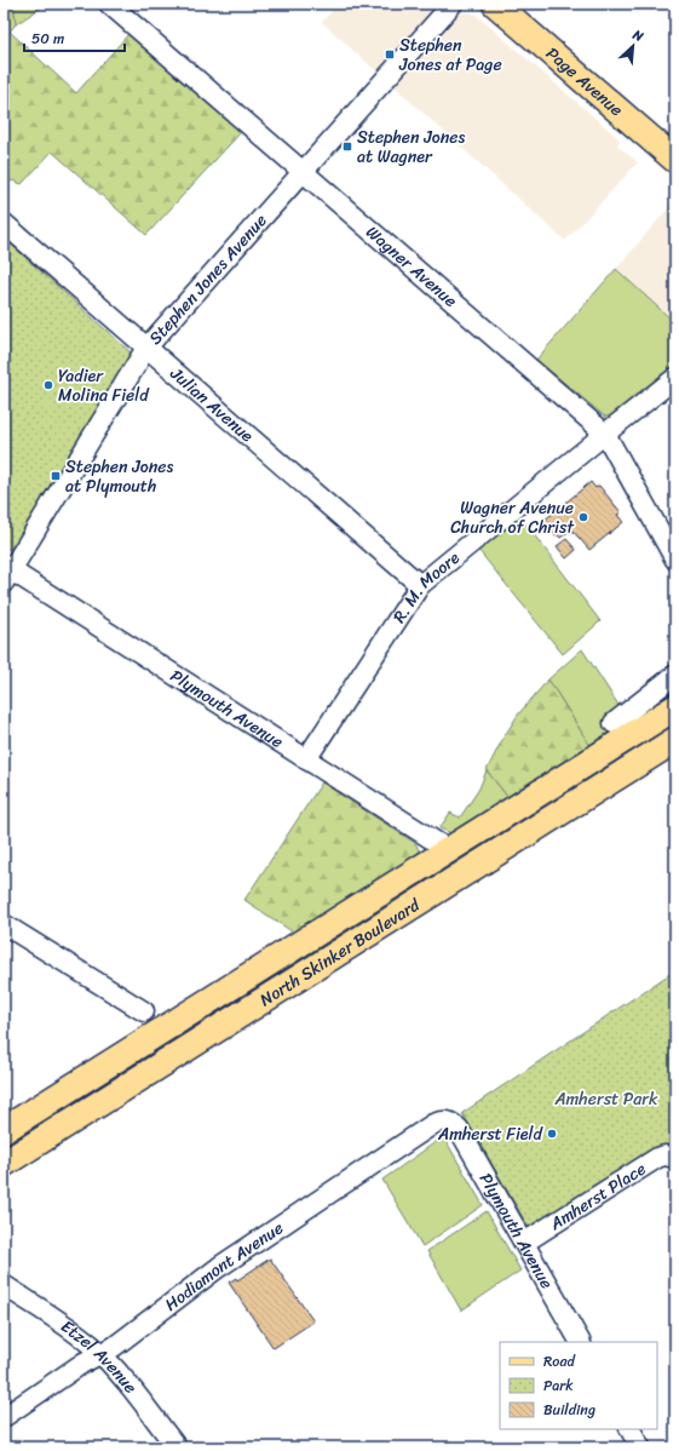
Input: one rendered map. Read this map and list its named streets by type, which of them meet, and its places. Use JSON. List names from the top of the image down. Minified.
{"streets":{"main road":["Page Avenue","North Skinker Boulevard"],"street":["Wagner Avenue","Stephen Jones Avenue","Julian Avenue","R. M. Moore","Plymouth Avenue","Amherst Place","Hodiamont Avenue","Etzel Avenue"]},"crossings":[["Wagner Avenue","Stephen Jones Avenue"],["Wagner Avenue","R. M. Moore"],["Stephen Jones Avenue","Julian Avenue"],["Stephen Jones Avenue","Plymouth Avenue"],["Julian Avenue","R. M. Moore"],["R. M. Moore","Plymouth Avenue"],["Plymouth Avenue","North Skinker Boulevard"],["Plymouth Avenue","Amherst Place"],["Plymouth Avenue","Hodiamont Avenue"],["Hodiamont Avenue","Etzel Avenue"]],"parks":["Amherst Park"],"places":{"transit":["Stephen Jones at Page","Stephen Jones at Wagner","Stephen Jones at Plymouth"],"other":["Yadier Molina Field","Wagner Avenue Church of Christ","Amherst Field"]},"legend":["Road","Park","Building"],"scale_bar":"50 m","north":"top right"}
